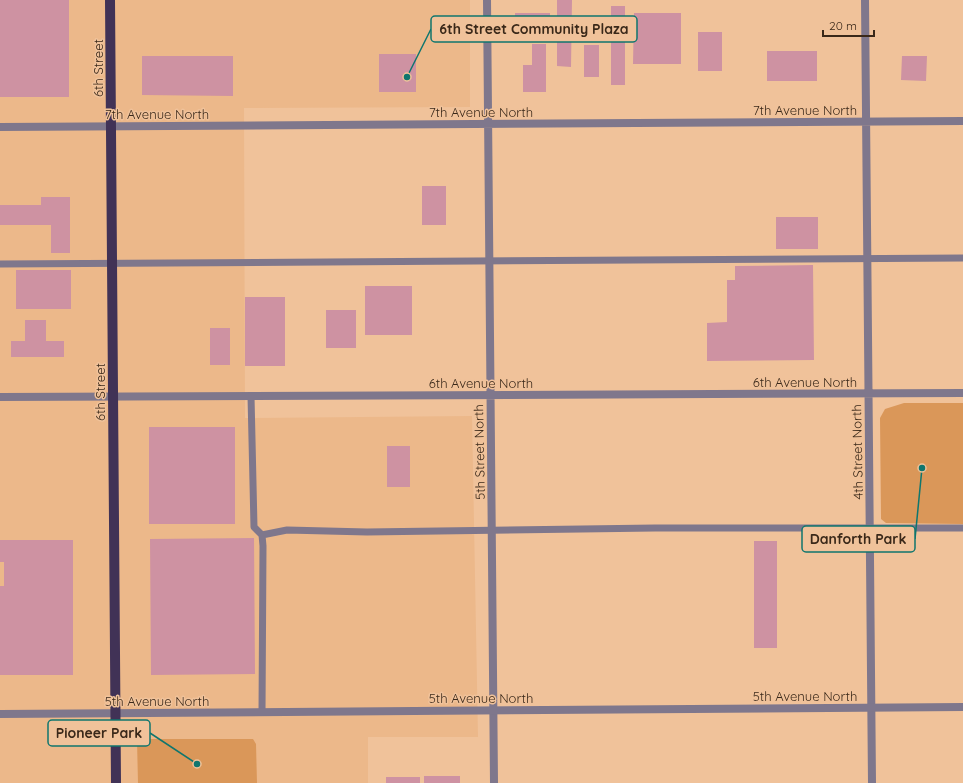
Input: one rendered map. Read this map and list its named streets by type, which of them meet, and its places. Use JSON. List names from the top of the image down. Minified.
{"streets":{"main road":["6th Street"],"street":["7th Avenue North","6th Avenue North","5th Street North","4th Street North","5th Avenue North"]},"crossings":[["6th Street","7th Avenue North"],["6th Street","6th Avenue North"],["6th Street","5th Avenue North"],["7th Avenue North","5th Street North"],["7th Avenue North","4th Street North"],["6th Avenue North","5th Street North"],["6th Avenue North","4th Street North"],["5th Street North","5th Avenue North"],["4th Street North","5th Avenue North"]],"places":["6th Street Community Plaza","Danforth Park","Pioneer Park"],"scale_bar":"20 m"}
